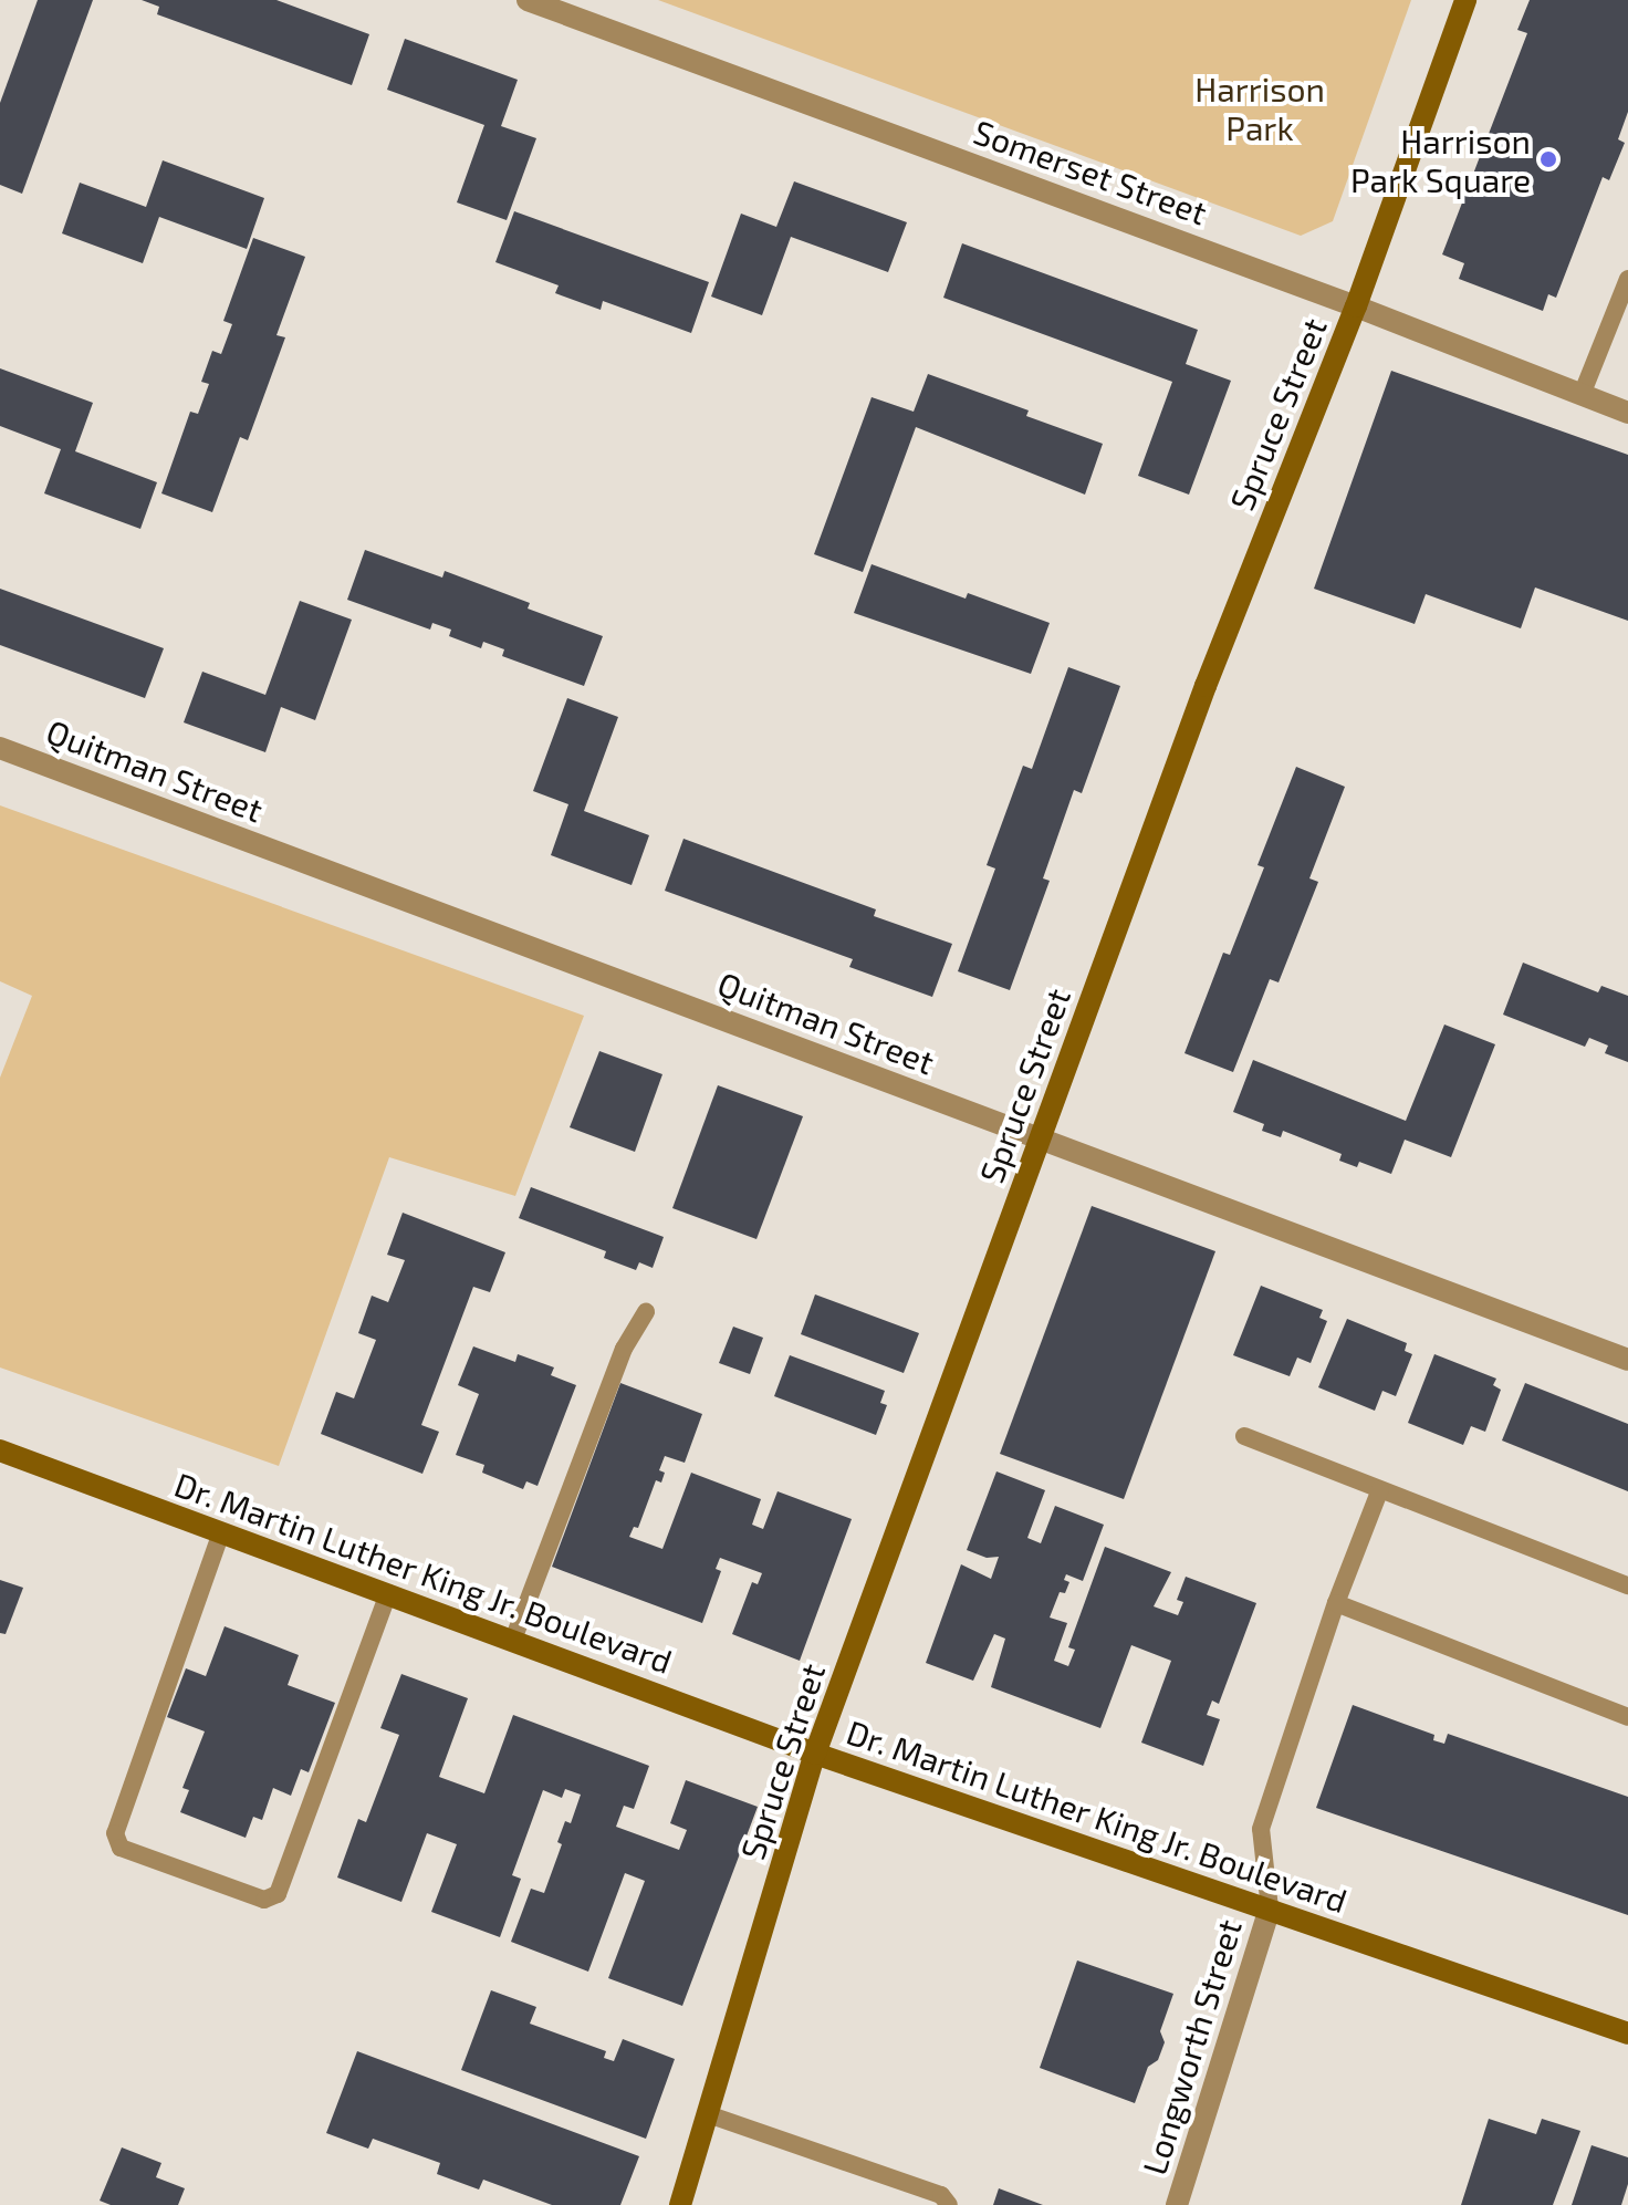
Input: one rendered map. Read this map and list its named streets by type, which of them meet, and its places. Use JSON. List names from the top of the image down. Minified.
{"streets":{"main road":["Spruce Street","Dr. Martin Luther King Jr. Boulevard"],"street":["Somerset Street","Quitman Street","Longworth Street"]},"crossings":[["Somerset Street","Spruce Street"],["Spruce Street","Quitman Street"],["Spruce Street","Dr. Martin Luther King Jr. Boulevard"],["Dr. Martin Luther King Jr. Boulevard","Longworth Street"]],"parks":["Harrison Park"],"places":["Harrison Park Square"]}
